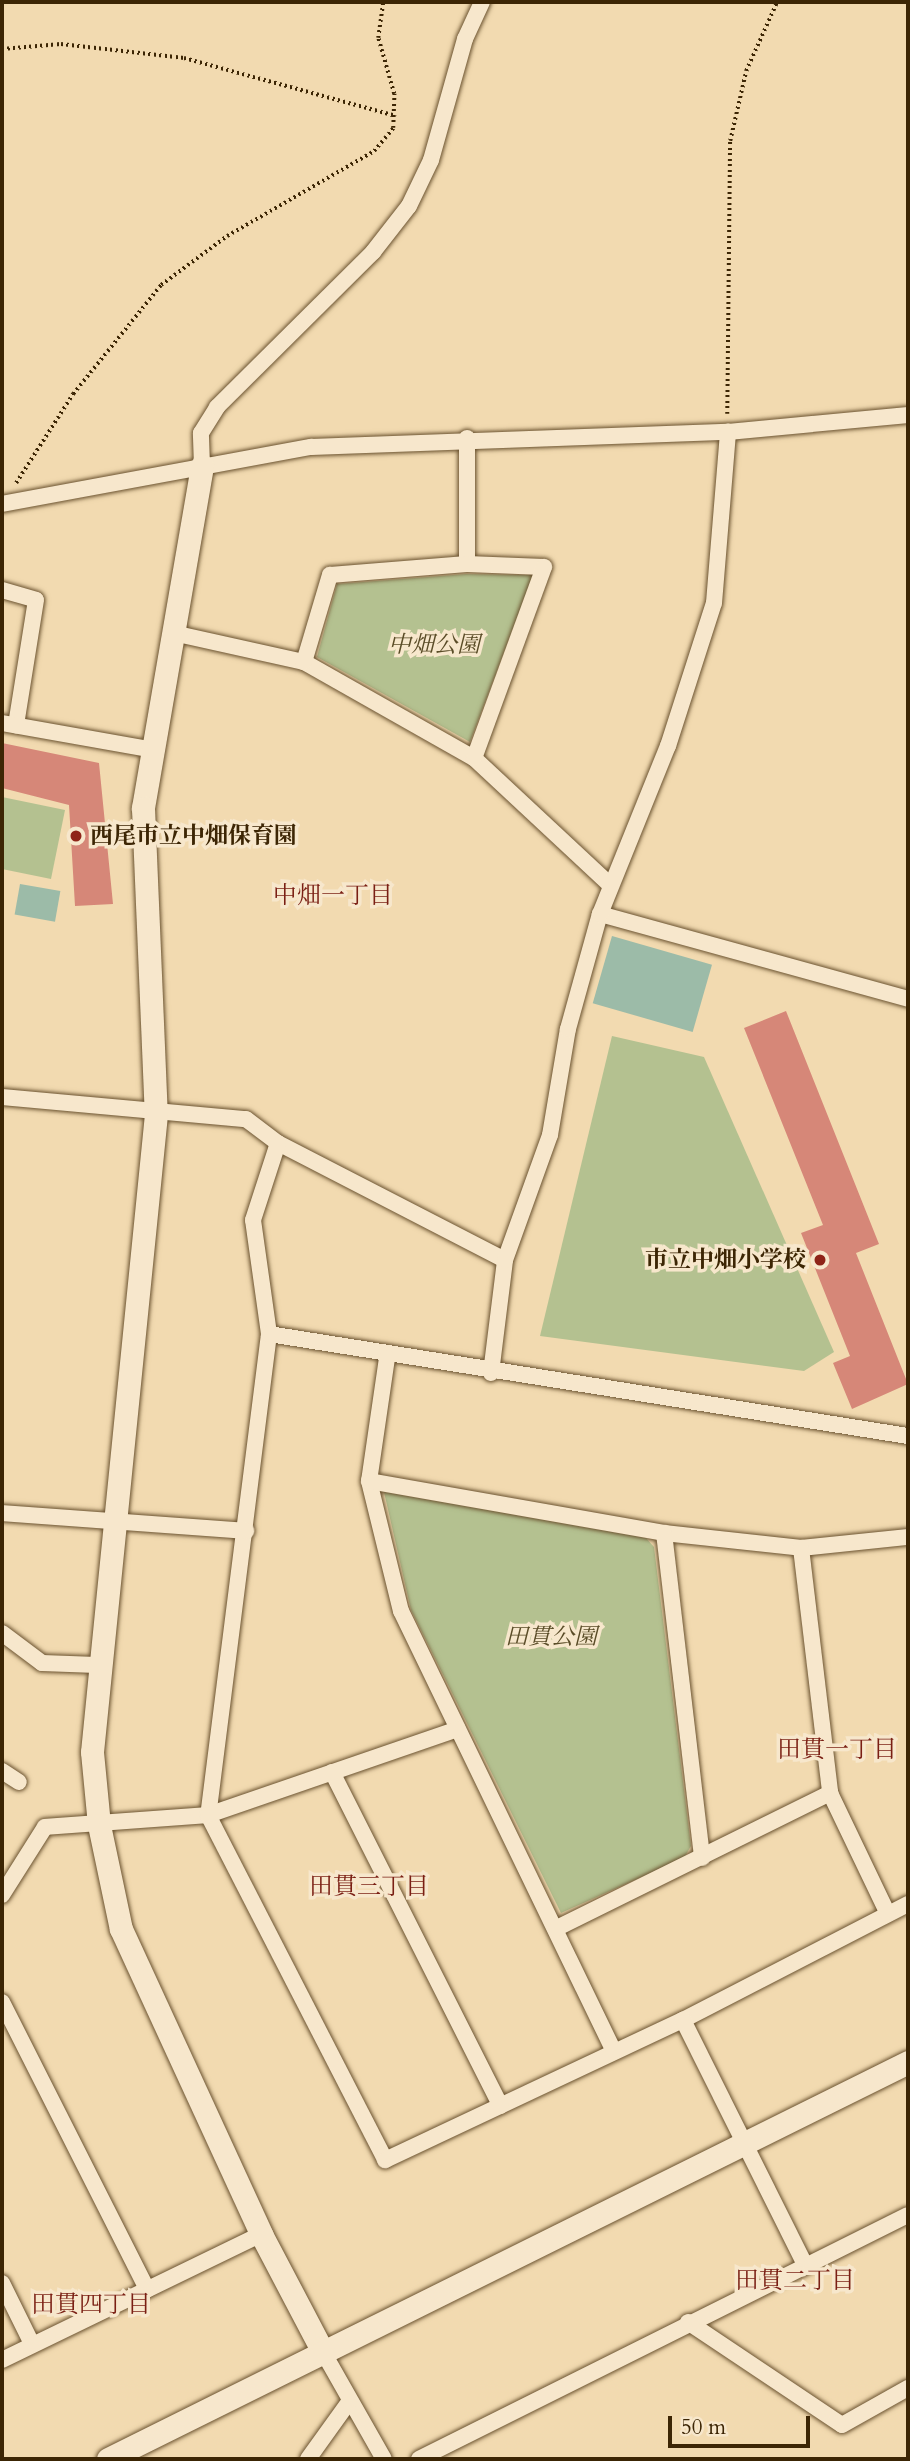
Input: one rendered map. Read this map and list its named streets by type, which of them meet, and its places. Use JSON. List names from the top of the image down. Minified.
{"districts":["中畑一丁目","田貫一丁目","田貫三丁目","田貫二丁目","田貫四丁目"],"parks":["中畑公園","田貫公園"],"places":["西尾市立中畑保育園","市立中畑小学校"],"scale_bar":"50 m"}
